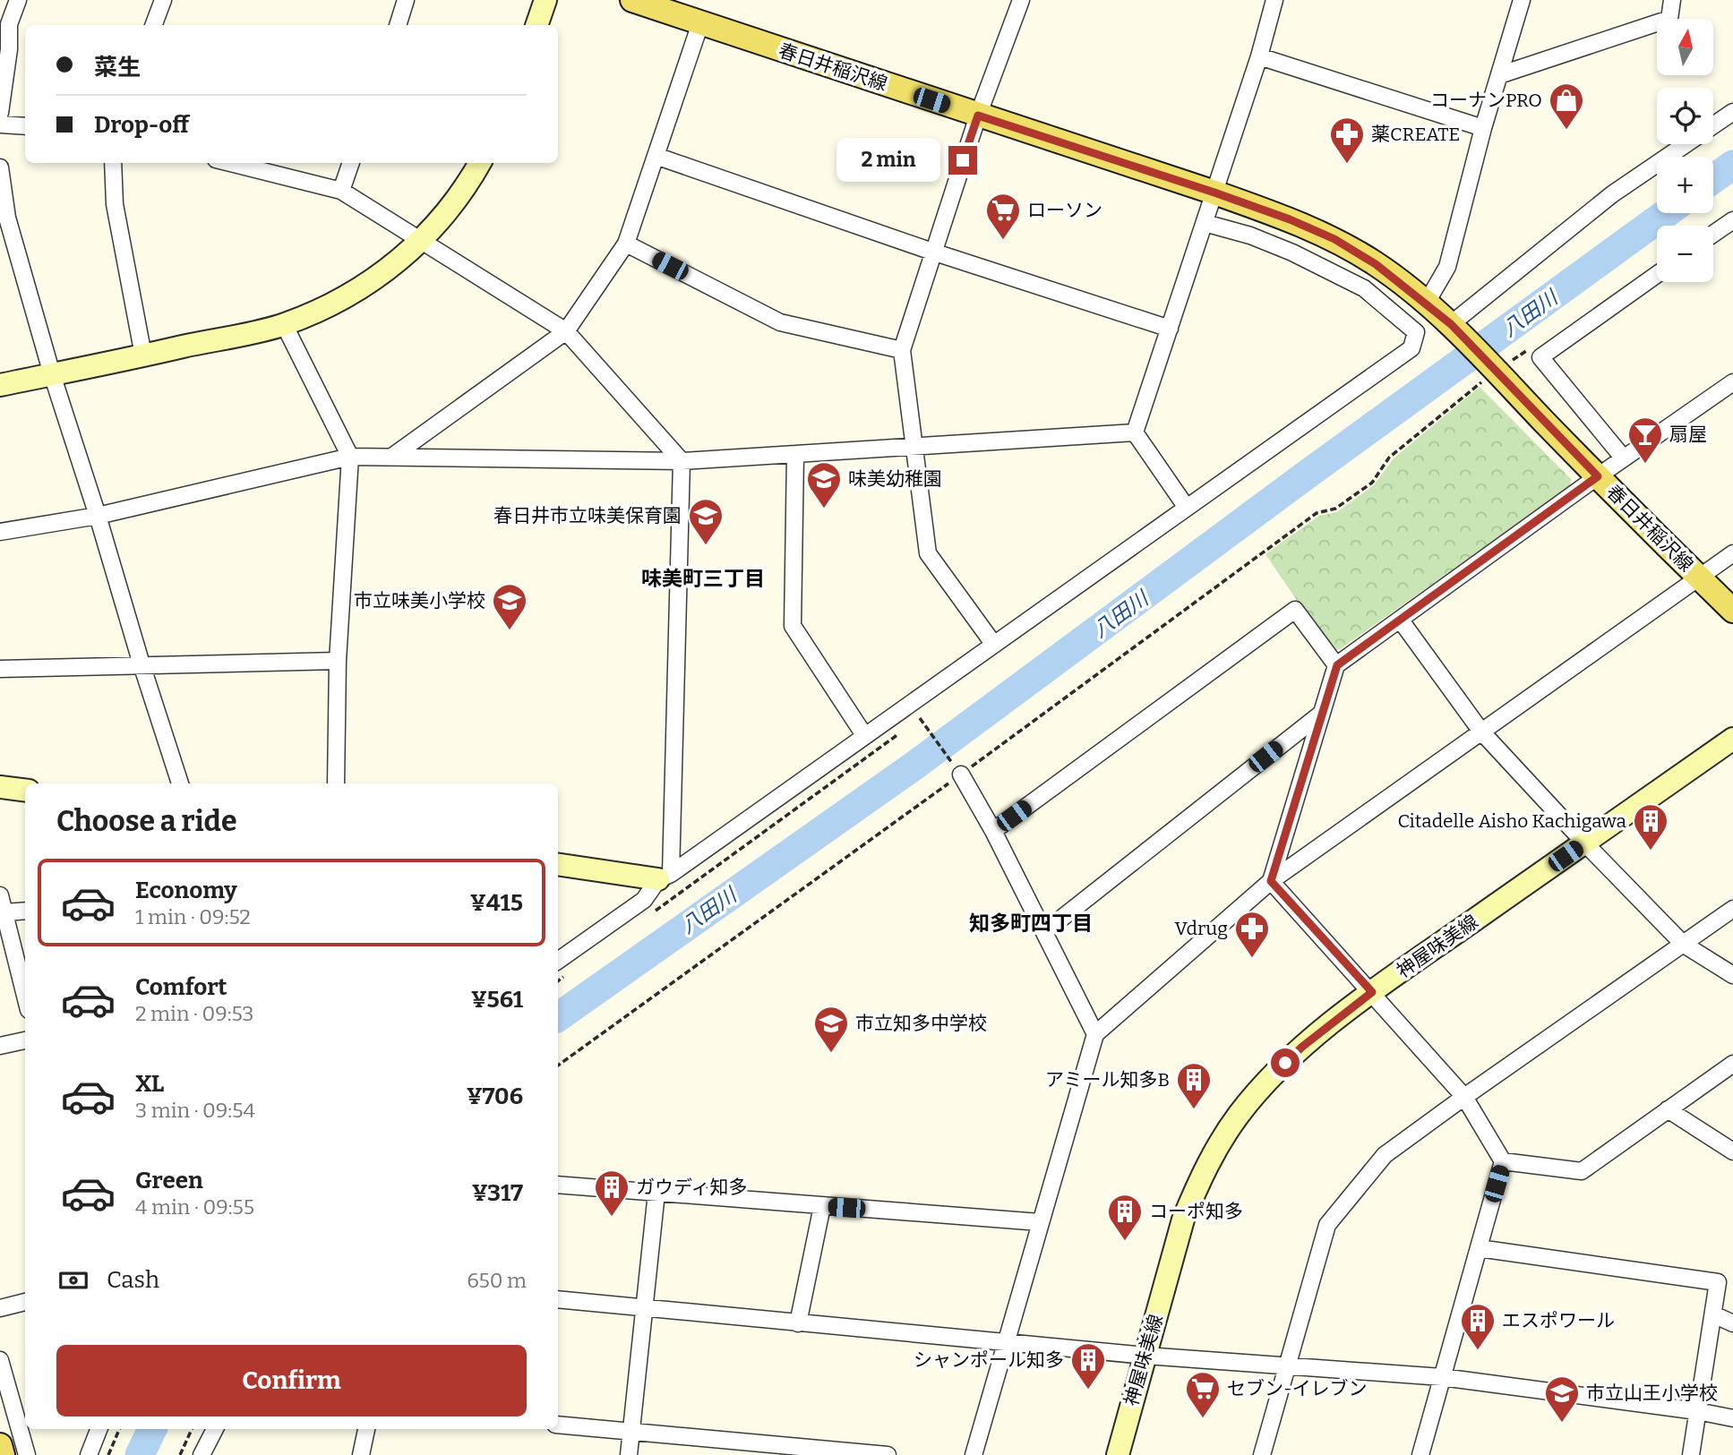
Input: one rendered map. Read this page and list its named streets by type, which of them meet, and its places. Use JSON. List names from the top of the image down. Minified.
{"streets":{"main road":["春日井稲沢線","神屋味美線"]},"districts":["味美町三丁目","知多町四丁目"],"water":["八田川"],"places":{"shop":["コーナンPRO"],"pharmacy":["薬CREATE","Vdrug"],"supermarket":["ローソン","セブン-イレブン"],"bar":["扇屋"],"school or university":["味美幼稚園","春日井市立味美保育園","市立味美小学校","市立知多中学校","市立山王小学校"],"building":["Citadelle Aisho Kachigawa","アミール知多B","ガウディ知多","コーポ知多","エスポワール","シャンポール知多"]},"north":"top","page":{"map_buttons":["+","−"],"banner":["菜生","Drop-off"],"bubble":"2 min","heading":"Choose a ride","list":[{"name":"Economy","note":"1 min · 09:52","value":"¥415"},{"name":"Comfort","note":"2 min · 09:53","value":"¥561"},{"name":"XL","note":"3 min · 09:54","value":"¥706"},{"name":"Green","note":"4 min · 09:55","value":"¥317"}],"pay":["Cash","650 m"],"buttons":"Confirm"}}
